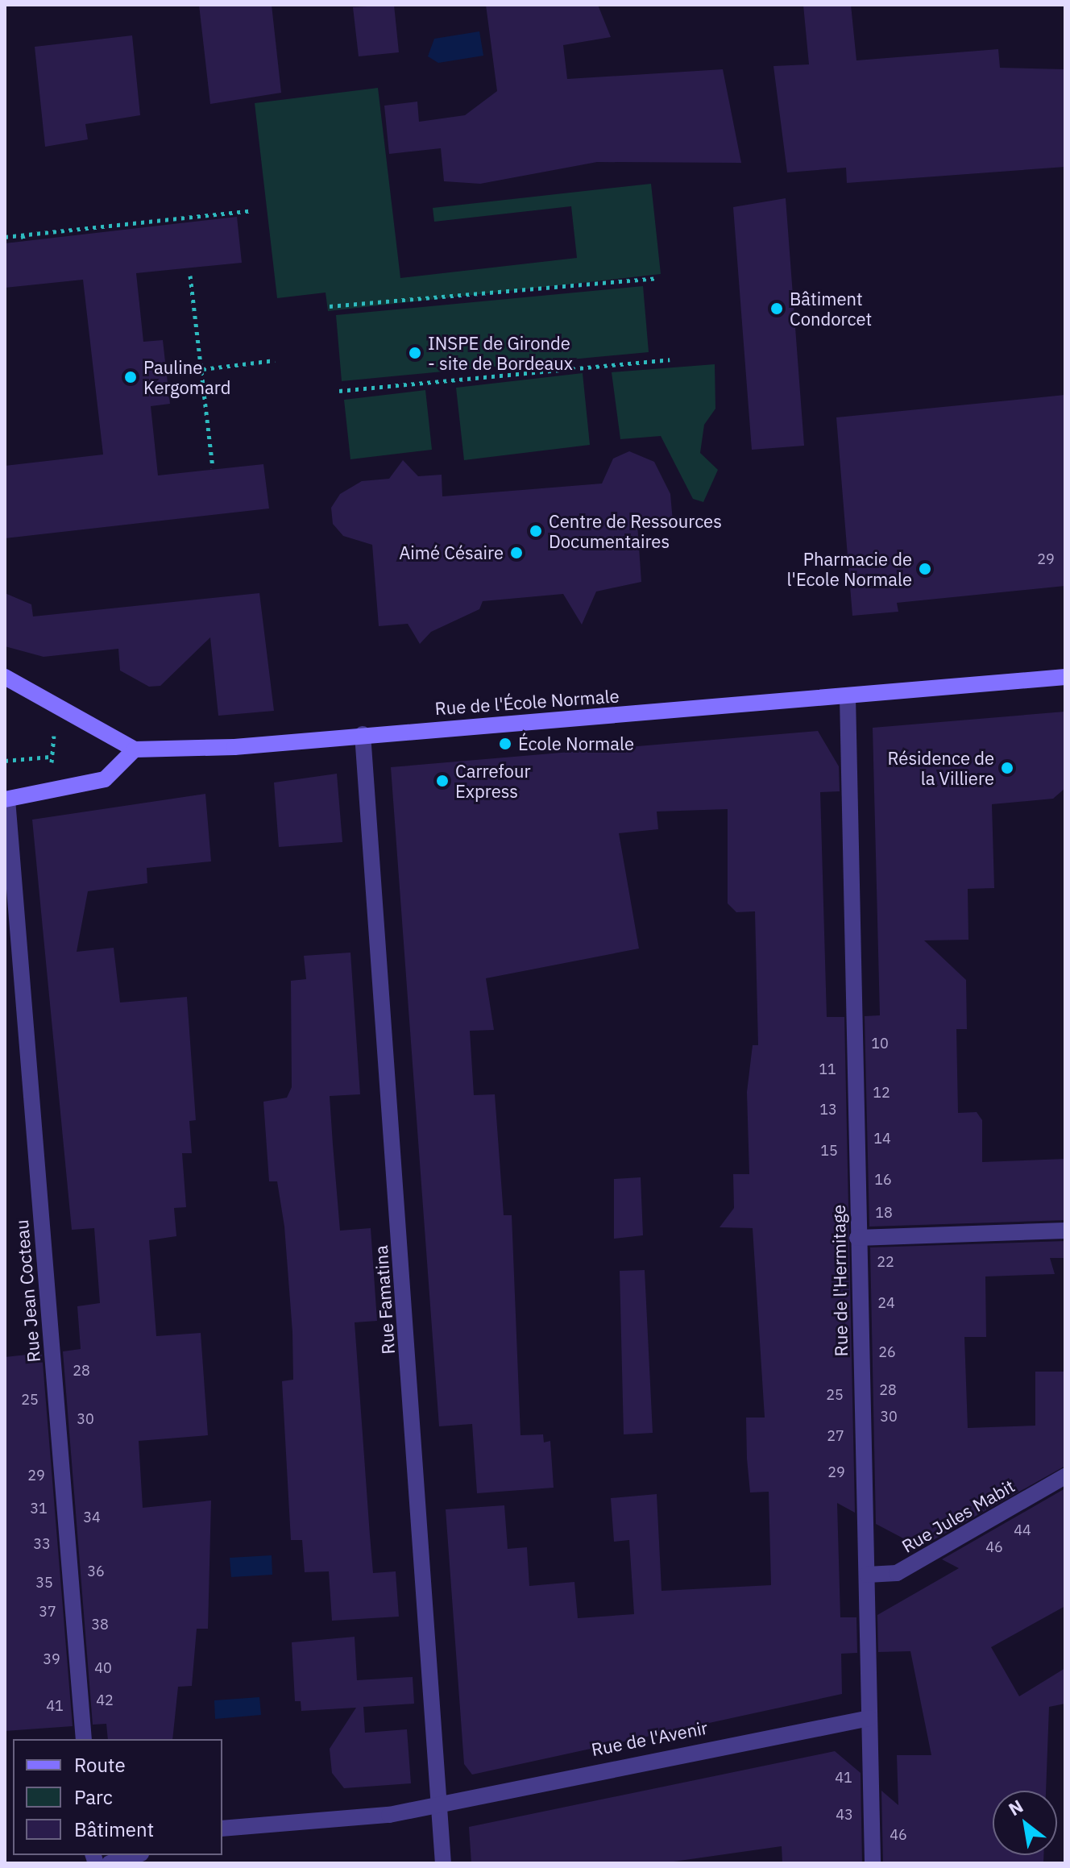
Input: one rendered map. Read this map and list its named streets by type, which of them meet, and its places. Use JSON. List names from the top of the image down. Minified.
{"streets":{"main road":["Rue de l'École Normale"],"street":["Rue de l'Hermitage","Rue Jean Cocteau","Rue Famatina","Rue Jules Mabit","Rue de l'Avenir"]},"crossings":[["Rue de l'École Normale","Rue de l'Hermitage"],["Rue de l'École Normale","Rue Famatina"],["Rue de l'Hermitage","Rue Jules Mabit"],["Rue de l'Hermitage","Rue de l'Avenir"],["Rue Famatina","Rue de l'Avenir"]],"places":["Bâtiment Condorcet","INSPE de Gironde - site de Bordeaux","Pauline Kergomard","Centre de Ressources Documentaires","Aimé Césaire","Pharmacie de l'Ecole Normale","École Normale","Résidence de la Villiere","Carrefour Express"],"house_numbers":["29","10","11","12","13","14","15","16","18","22","24","26","28","28","25","25","30","30","27","29","29","31","34","44","33","46","36","35","37","38","39","40","42","41","41","43","46"],"legend":["Route","Parc","Bâtiment"],"north":"top left"}
